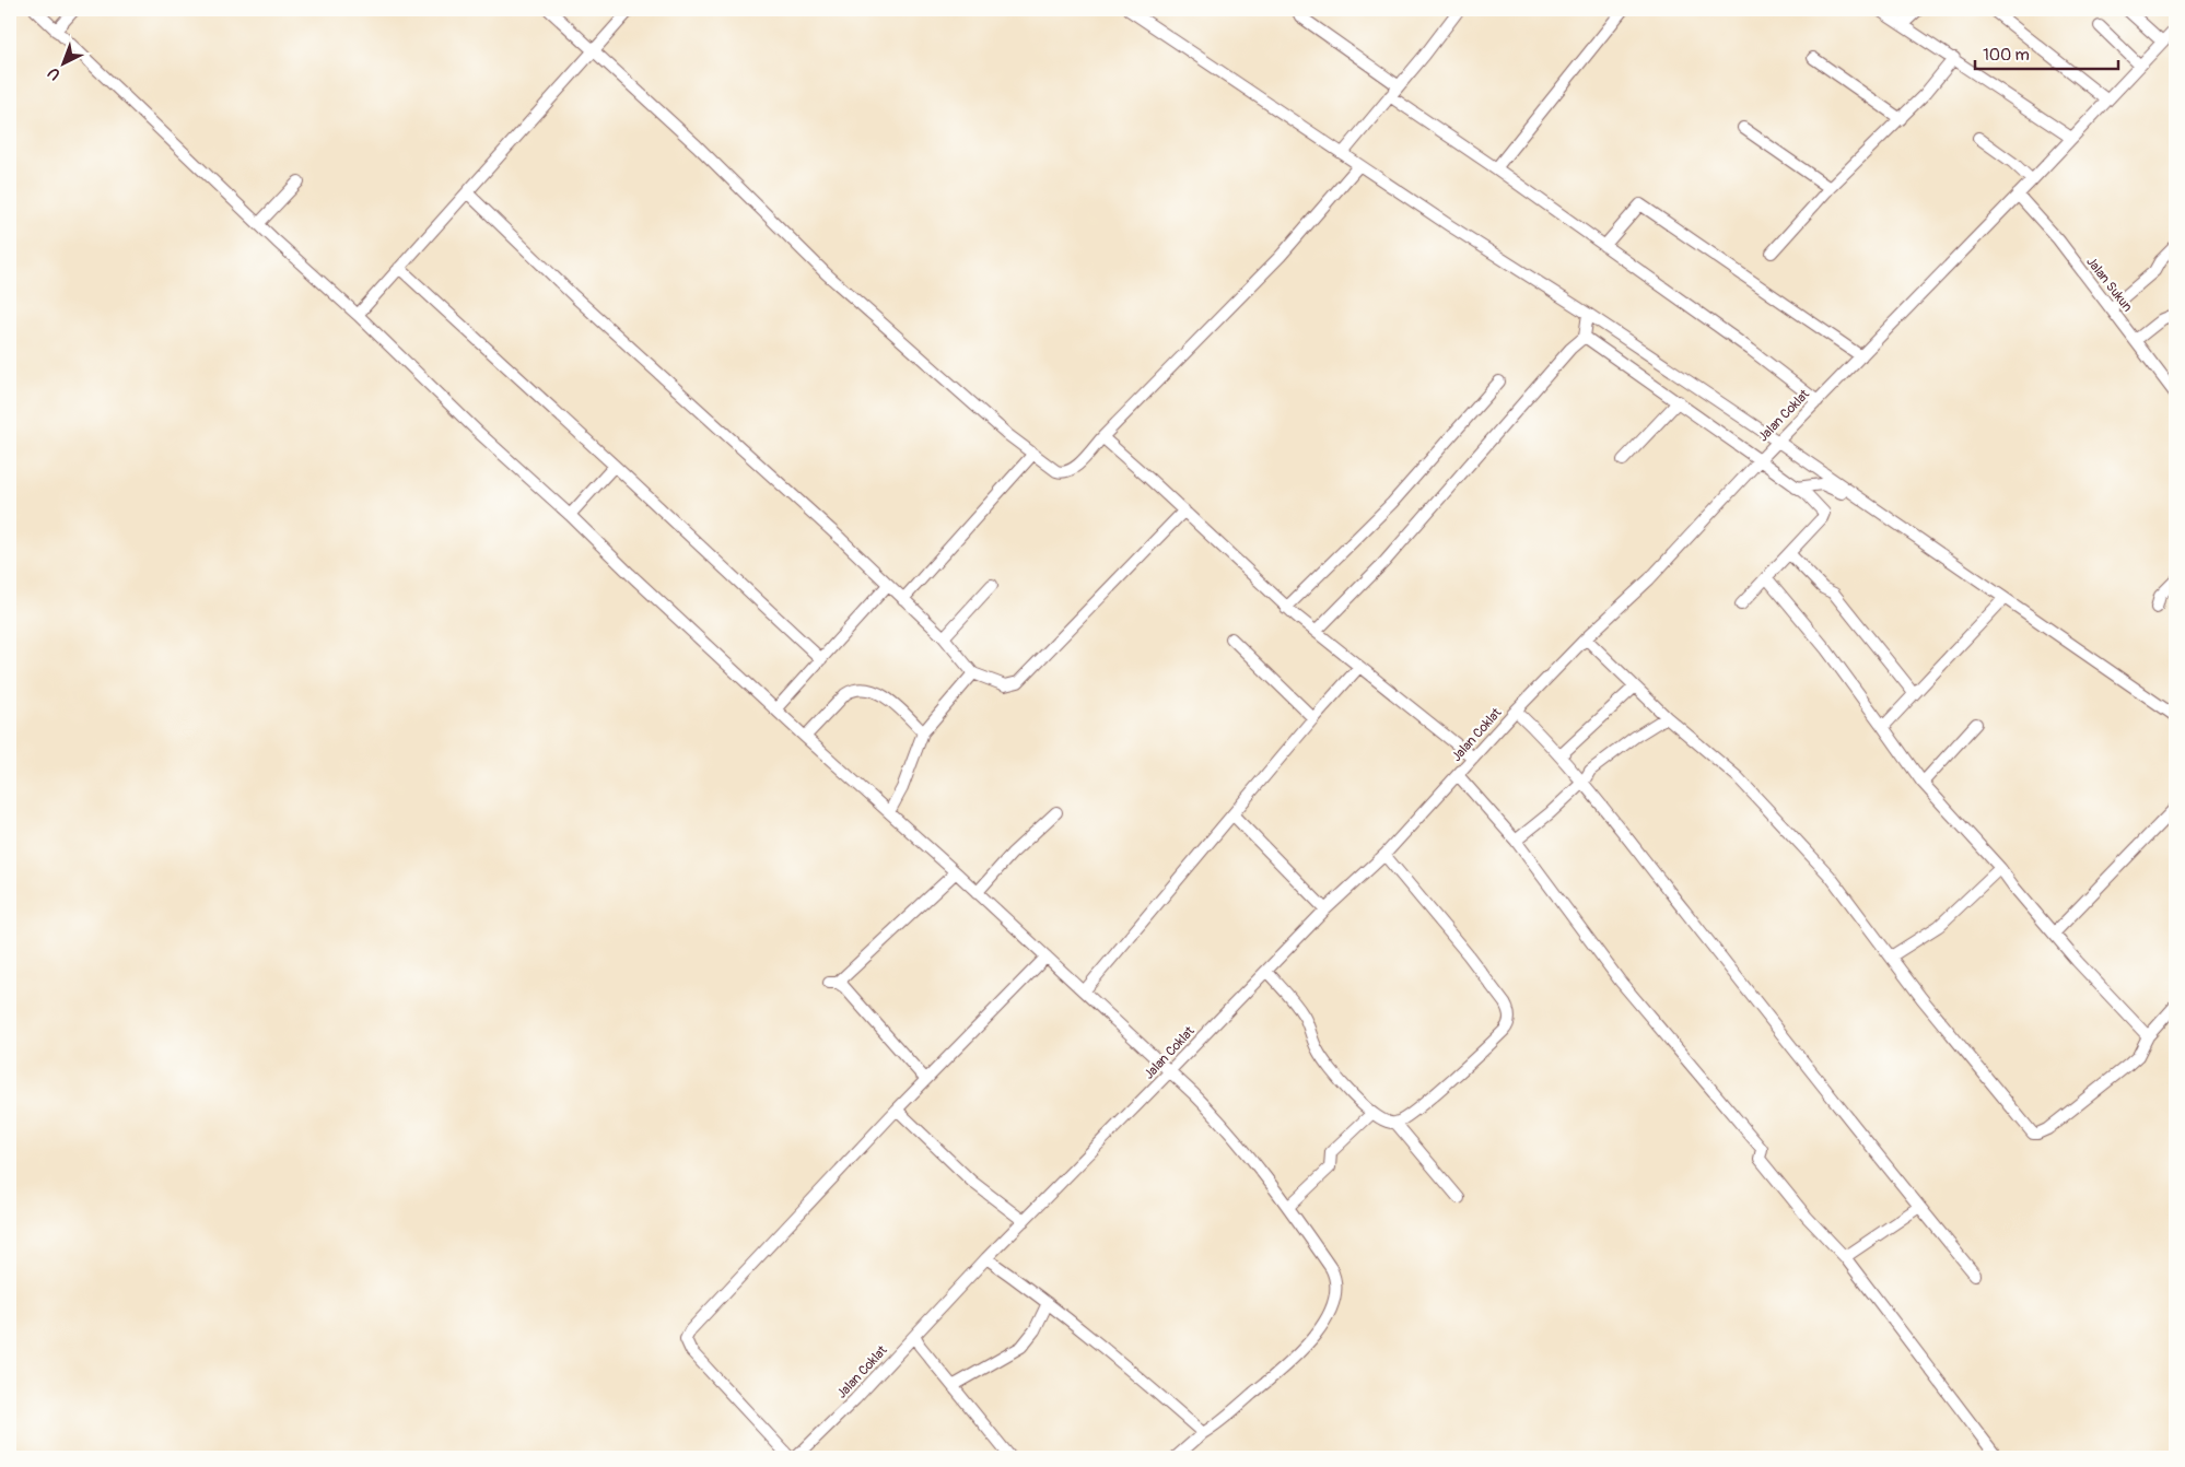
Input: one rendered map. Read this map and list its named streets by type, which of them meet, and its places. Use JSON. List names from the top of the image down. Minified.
{"streets":{"street":["Jalan Sukun","Jalan Coklat"]},"crossings":[["Jalan Sukun","Jalan Coklat"]],"scale_bar":"100 m","north":"bottom left"}
